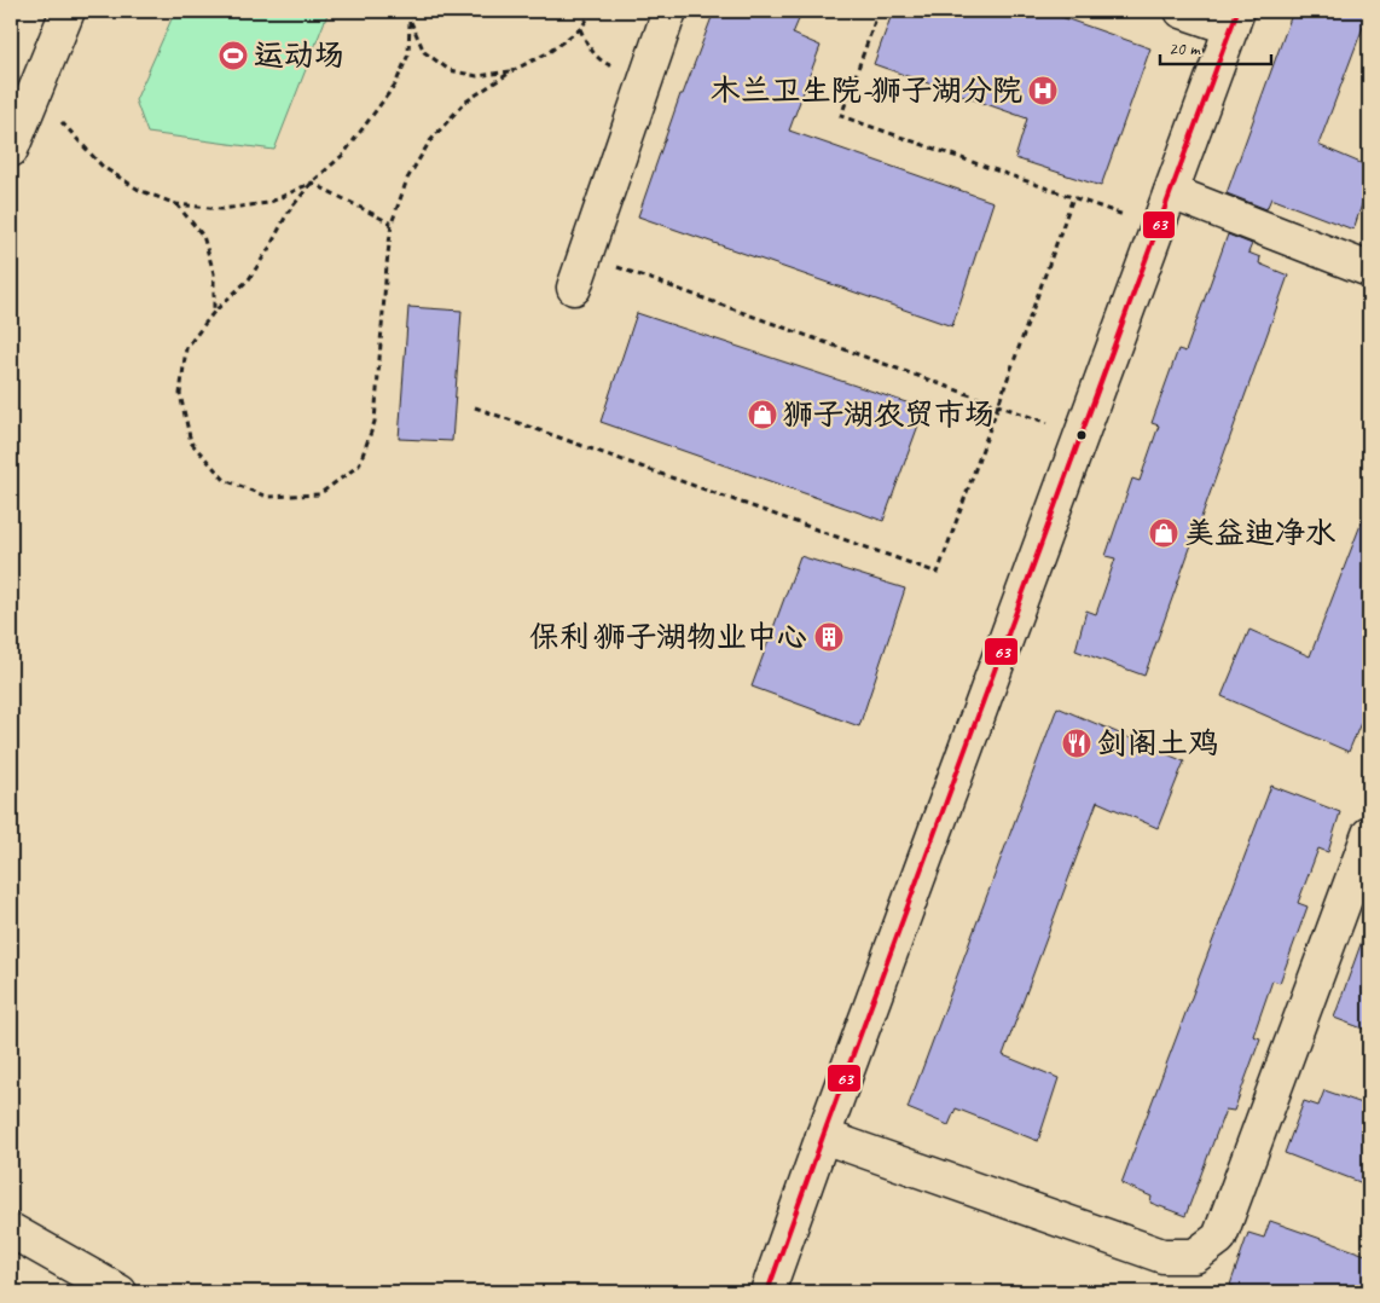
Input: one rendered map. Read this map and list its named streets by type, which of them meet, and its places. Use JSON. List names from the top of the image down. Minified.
{"places":{"sports":["运动场"],"hospital":["木兰卫生院-狮子湖分院"],"shop":["狮子湖农贸市场","美益迪净水"],"building":["保利·狮子湖物业中心"],"restaurant":["剑阁土鸡"]},"lines":["transit line 63"],"scale_bar":"20 m"}
